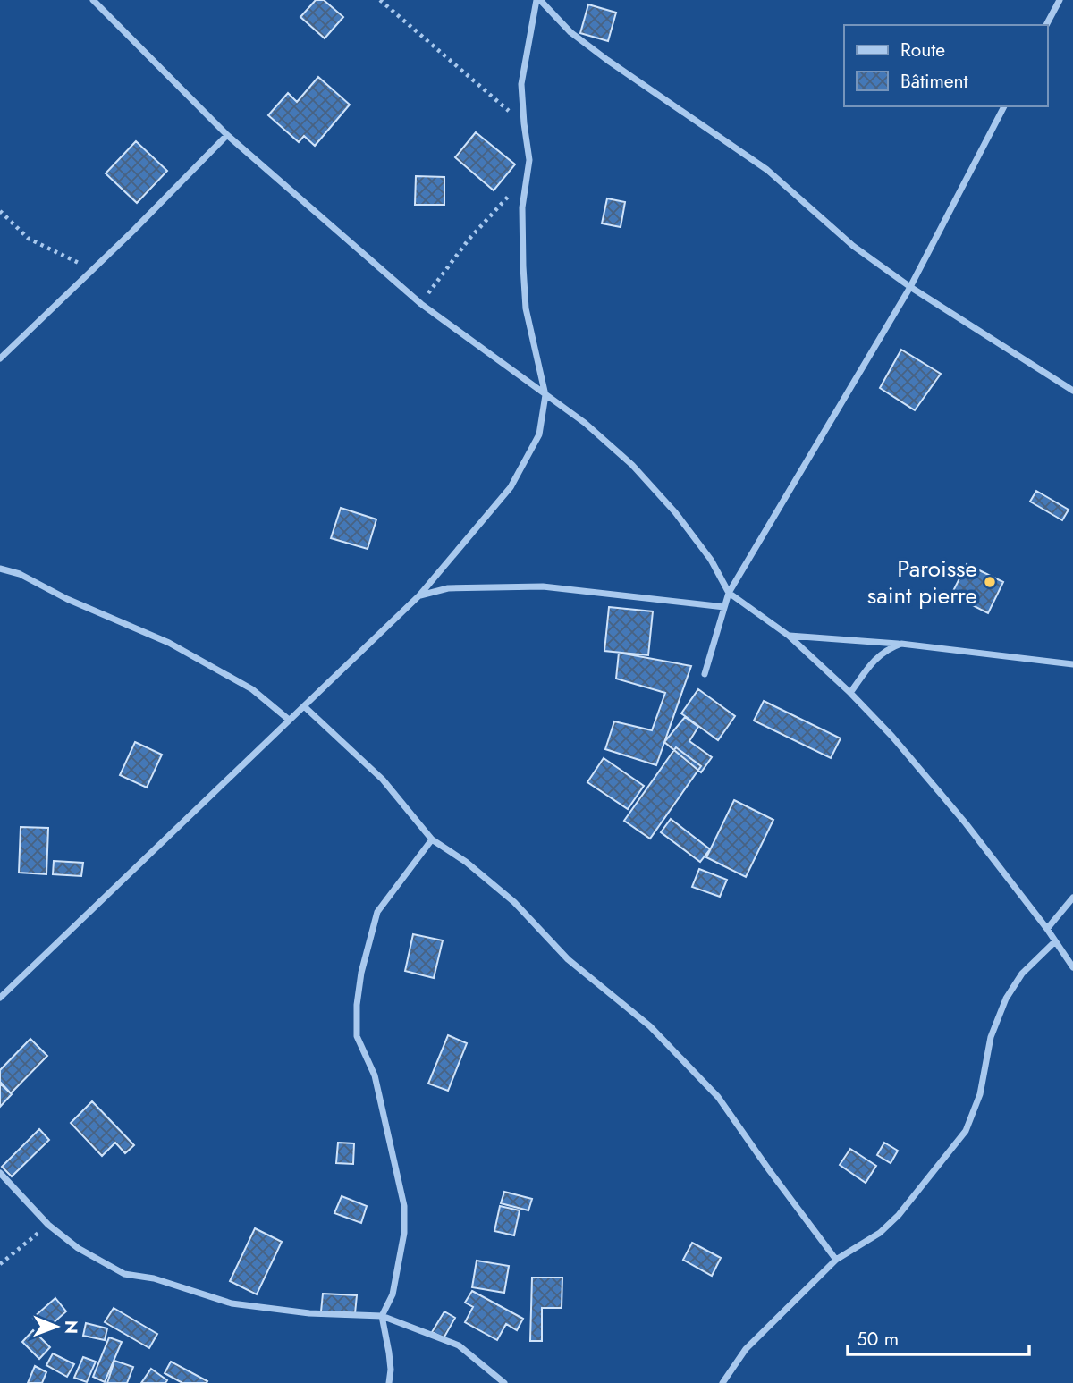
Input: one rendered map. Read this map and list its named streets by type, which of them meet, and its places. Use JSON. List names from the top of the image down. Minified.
{"places":["Paroisse saint pierre"],"legend":["Route","Bâtiment"],"scale_bar":"50 m","north":"right"}
